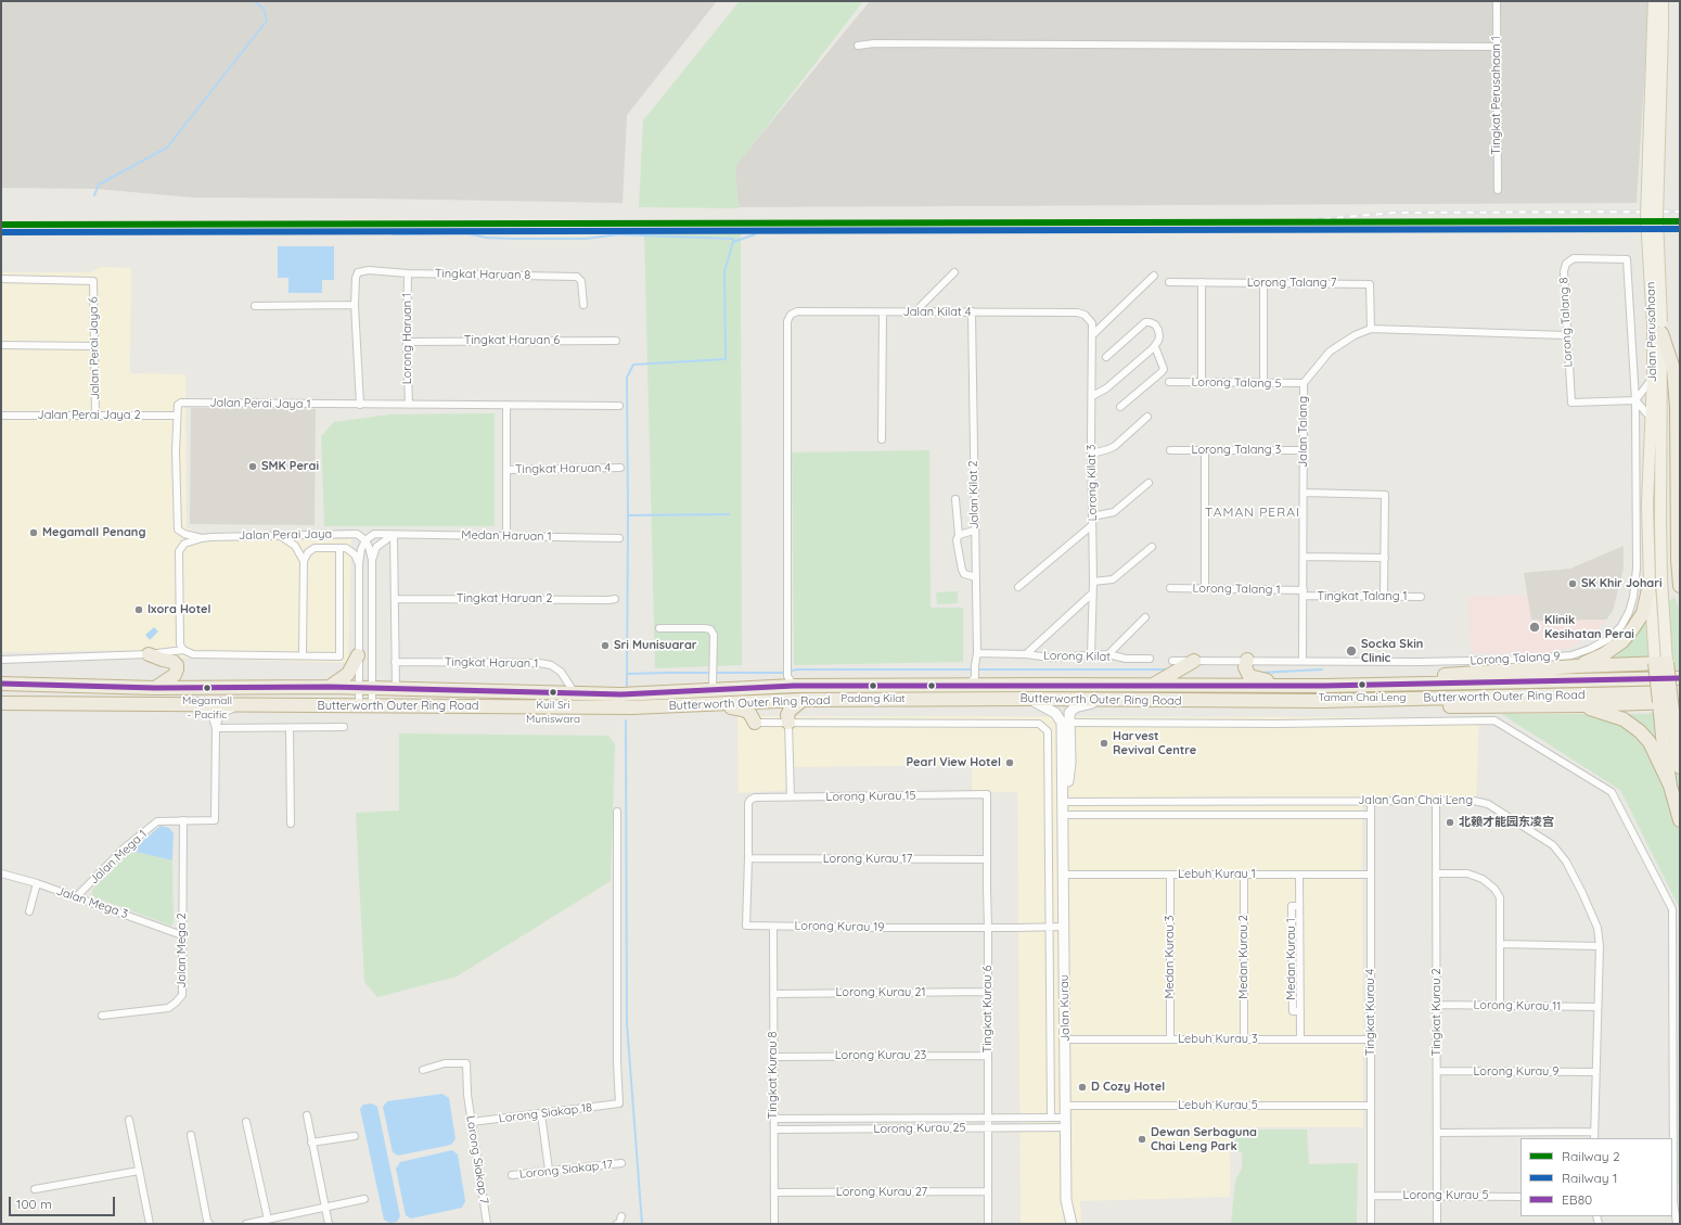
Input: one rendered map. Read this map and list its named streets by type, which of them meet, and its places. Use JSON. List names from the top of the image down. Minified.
{"streets":{"highway":["Butterworth Outer Ring Road"],"main road":["Jalan Perusahaan"],"street":["Tingkat Perusahaan 1","Tingkat Haruan 8","Lorong Talang 7","Jalan Kilat 4","Lorong Talang 8","Lorong Haruan 1","Tingkat Haruan 6","Jalan Perai Jaya 6","Lorong Talang 5","Jalan Perai Jaya 1","Jalan Perai Jaya 2","Jalan Talang","Lorong Talang 3","Tingkat Haruan 4","Lorong Kilat 3","Jalan Kilat 2","Jalan Perai Jaya","Medan Haruan 1","Lorong Talang 1","Tingkat Talang 1","Tingkat Haruan 2","Lorong Kilat","Lorong Talang 9","Tingkat Haruan 1","Lorong Kurau 15","Jalan Gan Chai Leng","Jalan Mega 1","Lorong Kurau 17","Lebuh Kurau 1","Jalan Mega 3","Lorong Kurau 19","Jalan Mega 2","Medan Kurau 3","Medan Kurau 2","Medan Kurau 1","Lorong Kurau 21","Lorong Kurau 11","Jalan Kurau","Tingkat Kurau 6","Tingkat Kurau 4","Tingkat Kurau 2","Lebuh Kurau 3","Lorong Kurau 23","Lorong Kurau 9","Tingkat Kurau 8","Lebuh Kurau 5","Lorong Siakap 18","Lorong Kurau 25","Lorong Siakap 7","Lorong Siakap 17","Lorong Kurau 27","Lorong Kurau 5"]},"crossings":[["Tingkat Haruan 8","Lorong Haruan 1"],["Lorong Talang 7","Jalan Talang"],["Jalan Kilat 4","Lorong Kilat 3"],["Jalan Kilat 4","Jalan Kilat 2"],["Jalan Kilat 4","Butterworth Outer Ring Road"],["Lorong Talang 8","Jalan Talang"],["Lorong Talang 8","Lorong Talang 9"],["Lorong Haruan 1","Tingkat Haruan 6"],["Lorong Haruan 1","Jalan Perai Jaya 1"],["Jalan Perai Jaya 6","Jalan Perai Jaya 2"],["Lorong Talang 5","Jalan Talang"],["Jalan Perai Jaya 1","Jalan Perai Jaya 2"],["Jalan Talang","Lorong Talang 3"],["Jalan Talang","Lorong Talang 1"],["Jalan Talang","Tingkat Talang 1"],["Jalan Talang","Lorong Talang 9"],["Lorong Kilat 3","Lorong Kilat"],["Jalan Kilat 2","Lorong Kilat"],["Jalan Kilat 2","Butterworth Outer Ring Road"],["Jalan Perai Jaya","Medan Haruan 1"],["Lorong Talang 1","Tingkat Talang 1"],["Tingkat Haruan 1","Butterworth Outer Ring Road"],["Butterworth Outer Ring Road","Jalan Kurau"],["Lorong Kurau 15","Lorong Kurau 19"],["Lorong Kurau 15","Tingkat Kurau 6"],["Jalan Gan Chai Leng","Lorong Kurau 11"],["Jalan Gan Chai Leng","Jalan Kurau"],["Jalan Gan Chai Leng","Tingkat Kurau 4"],["Jalan Gan Chai Leng","Tingkat Kurau 2"],["Jalan Gan Chai Leng","Lorong Kurau 9"],["Jalan Mega 1","Jalan Mega 3"],["Jalan Mega 1","Jalan Mega 2"],["Lorong Kurau 17","Lorong Kurau 19"],["Lorong Kurau 17","Tingkat Kurau 6"],["Lebuh Kurau 1","Medan Kurau 3"],["Lebuh Kurau 1","Medan Kurau 2"],["Lebuh Kurau 1","Medan Kurau 1"],["Lebuh Kurau 1","Jalan Kurau"],["Lebuh Kurau 1","Tingkat Kurau 4"],["Jalan Mega 3","Jalan Mega 2"],["Lorong Kurau 19","Jalan Kurau"],["Lorong Kurau 19","Tingkat Kurau 6"],["Lorong Kurau 19","Tingkat Kurau 8"],["Medan Kurau 3","Lebuh Kurau 3"],["Medan Kurau 2","Lebuh Kurau 3"],["Medan Kurau 1","Lebuh Kurau 3"],["Lorong Kurau 21","Tingkat Kurau 6"],["Lorong Kurau 21","Tingkat Kurau 8"],["Lorong Kurau 11","Tingkat Kurau 2"],["Jalan Kurau","Lebuh Kurau 3"],["Jalan Kurau","Lebuh Kurau 5"],["Jalan Kurau","Lorong Kurau 25"],["Tingkat Kurau 6","Lorong Kurau 23"],["Tingkat Kurau 6","Lorong Kurau 25"],["Tingkat Kurau 6","Lorong Kurau 27"],["Tingkat Kurau 4","Lebuh Kurau 3"],["Tingkat Kurau 4","Lebuh Kurau 5"],["Tingkat Kurau 4","Lorong Kurau 5"],["Tingkat Kurau 2","Lorong Kurau 9"],["Tingkat Kurau 2","Lorong Kurau 5"],["Lorong Kurau 23","Tingkat Kurau 8"],["Tingkat Kurau 8","Lorong Kurau 25"],["Tingkat Kurau 8","Lorong Kurau 27"],["Lorong Siakap 18","Lorong Siakap 7"]],"districts":["TAMAN PERAI"],"places":["SMK Perai","Megamall Penang","SK Khir Johari","Ixora Hotel","Klinik Kesihatan Perai","Sri Munisuarar","Socka Skin Clinic","Taman Chai Leng","Padang Kilat","Megamall - Pacific","Kuil Sri Muniswara","Harvest Revival Centre","Pearl View Hotel","北赖才能园东凌宫","D Cozy Hotel","Dewan Serbaguna Chai Leng Park"],"lines":["rail line 2","rail line 1","transit line EB80"],"legend":["Railway 2","Railway 1","EB80"],"scale_bar":"100 m"}
